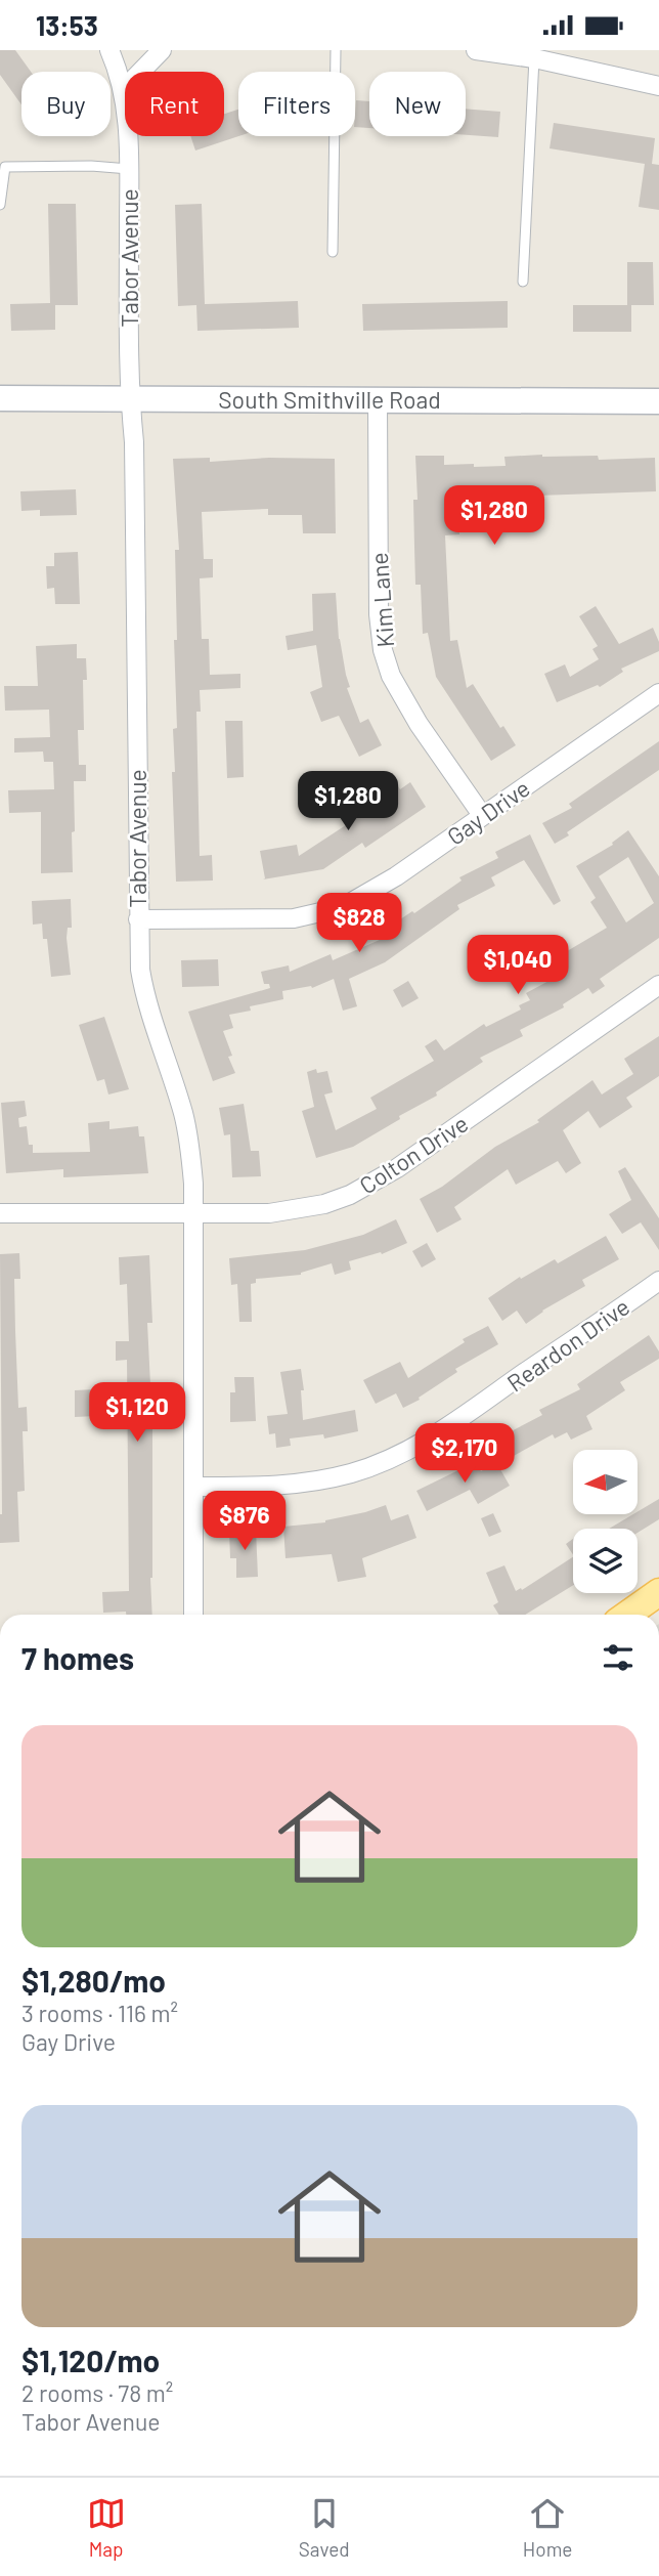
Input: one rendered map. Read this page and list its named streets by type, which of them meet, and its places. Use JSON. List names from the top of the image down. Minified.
{"streets":{"main road":["South Smithville Road"],"street":["Tabor Avenue","Kim Lane","Gay Drive","Colton Drive","Reardon Drive"]},"crossings":[["Tabor Avenue","South Smithville Road"],["Tabor Avenue","Gay Drive"],["Tabor Avenue","Colton Drive"],["Tabor Avenue","Reardon Drive"],["South Smithville Road","Kim Lane"],["Kim Lane","Gay Drive"]],"north":"left","page":{"status":"13:53","chip":["Buy","Rent","Filters","New"],"price":["$1,280","$1,280","$828","$1,040","$1,120","$2,170","$876"],"heading":"7 homes","list":[{"name":"$1,280/mo","note":"3 rooms · 116 m² · Gay Drive"},{"name":"$1,120/mo","note":"2 rooms · 78 m² · Tabor Avenue"}],"tabs":["Map","Saved","Home"]}}
